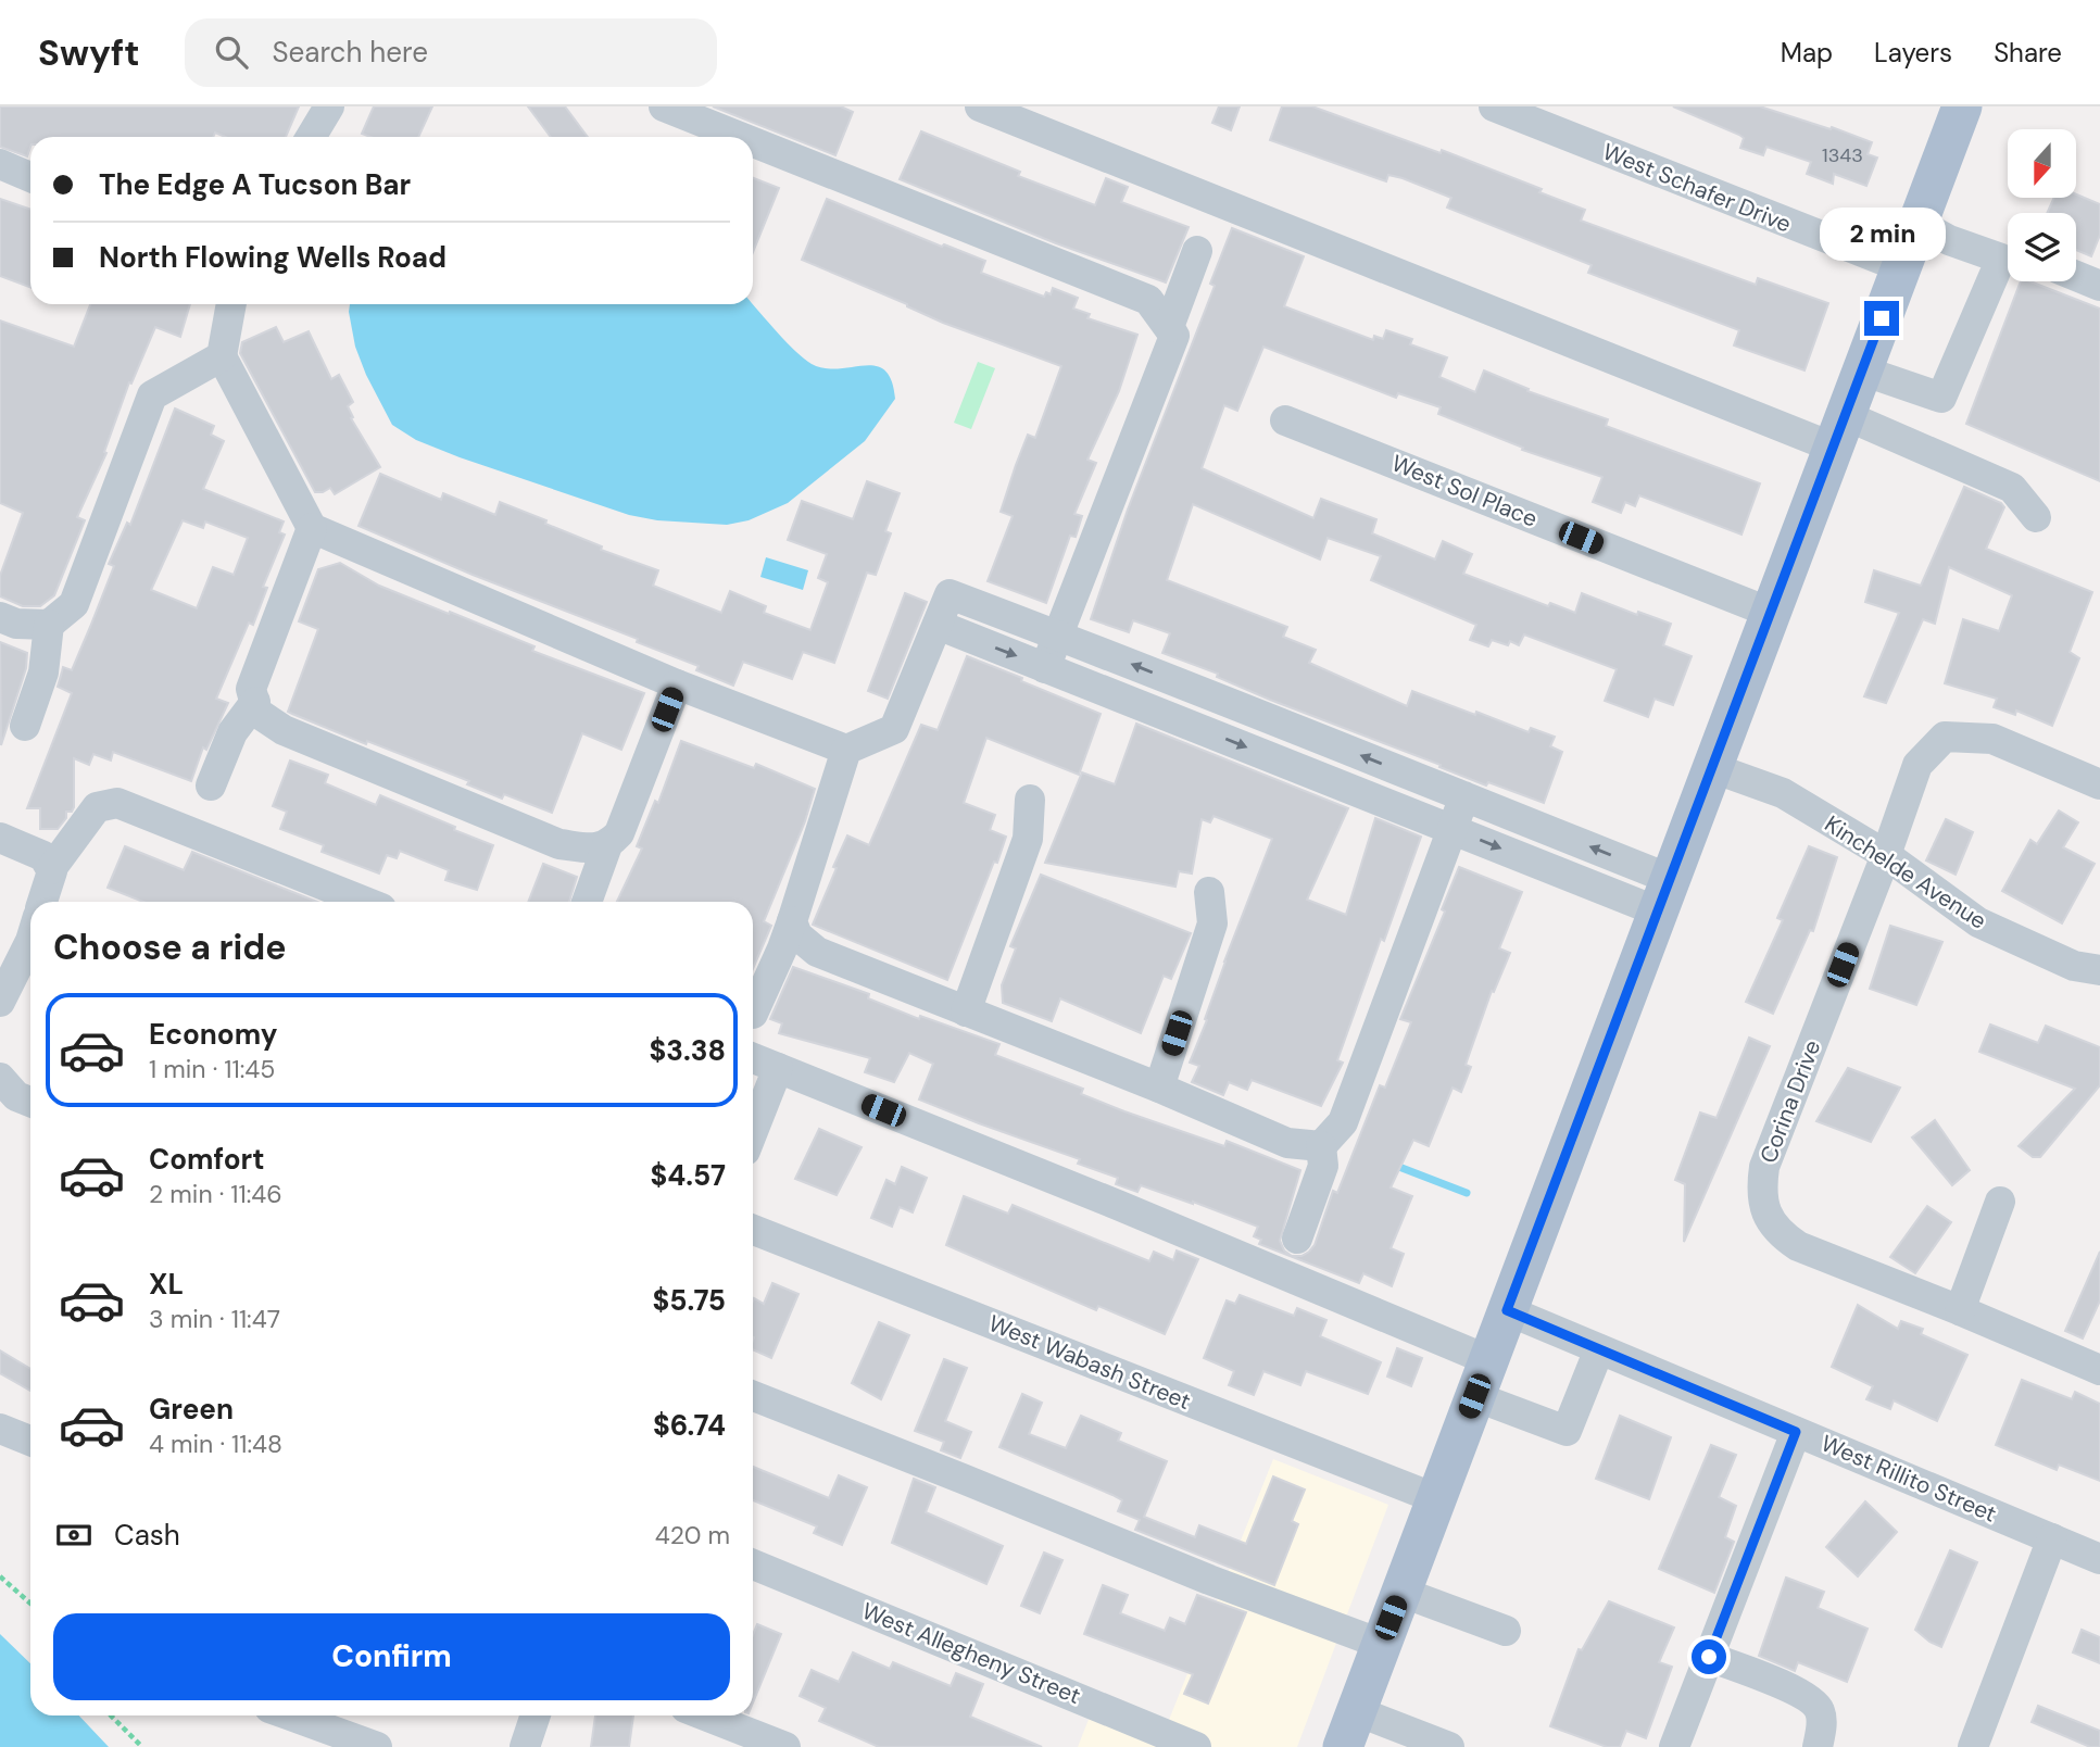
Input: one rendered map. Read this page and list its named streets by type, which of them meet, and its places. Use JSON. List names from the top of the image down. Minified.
{"streets":{"street":["West Schafer Drive","West Sol Place","Kinchelde Avenue","Corina Drive","West Wabash Street","West Rillito Street","West Allegheny Street"]},"crossings":[["Kinchelde Avenue","Corina Drive"]],"house_numbers":["1343"],"north":"bottom","page":{"header":"Swyft","search":"Search here","nav":["Map","Layers","Share"],"banner":["The Edge A Tucson Bar","North Flowing Wells Road"],"bubble":"2 min","heading":"Choose a ride","list":[{"name":"Economy","note":"1 min · 11:45","value":"$3.38"},{"name":"Comfort","note":"2 min · 11:46","value":"$4.57"},{"name":"XL","note":"3 min · 11:47","value":"$5.75"},{"name":"Green","note":"4 min · 11:48","value":"$6.74"}],"pay":["Cash","420 m"],"buttons":"Confirm"}}
